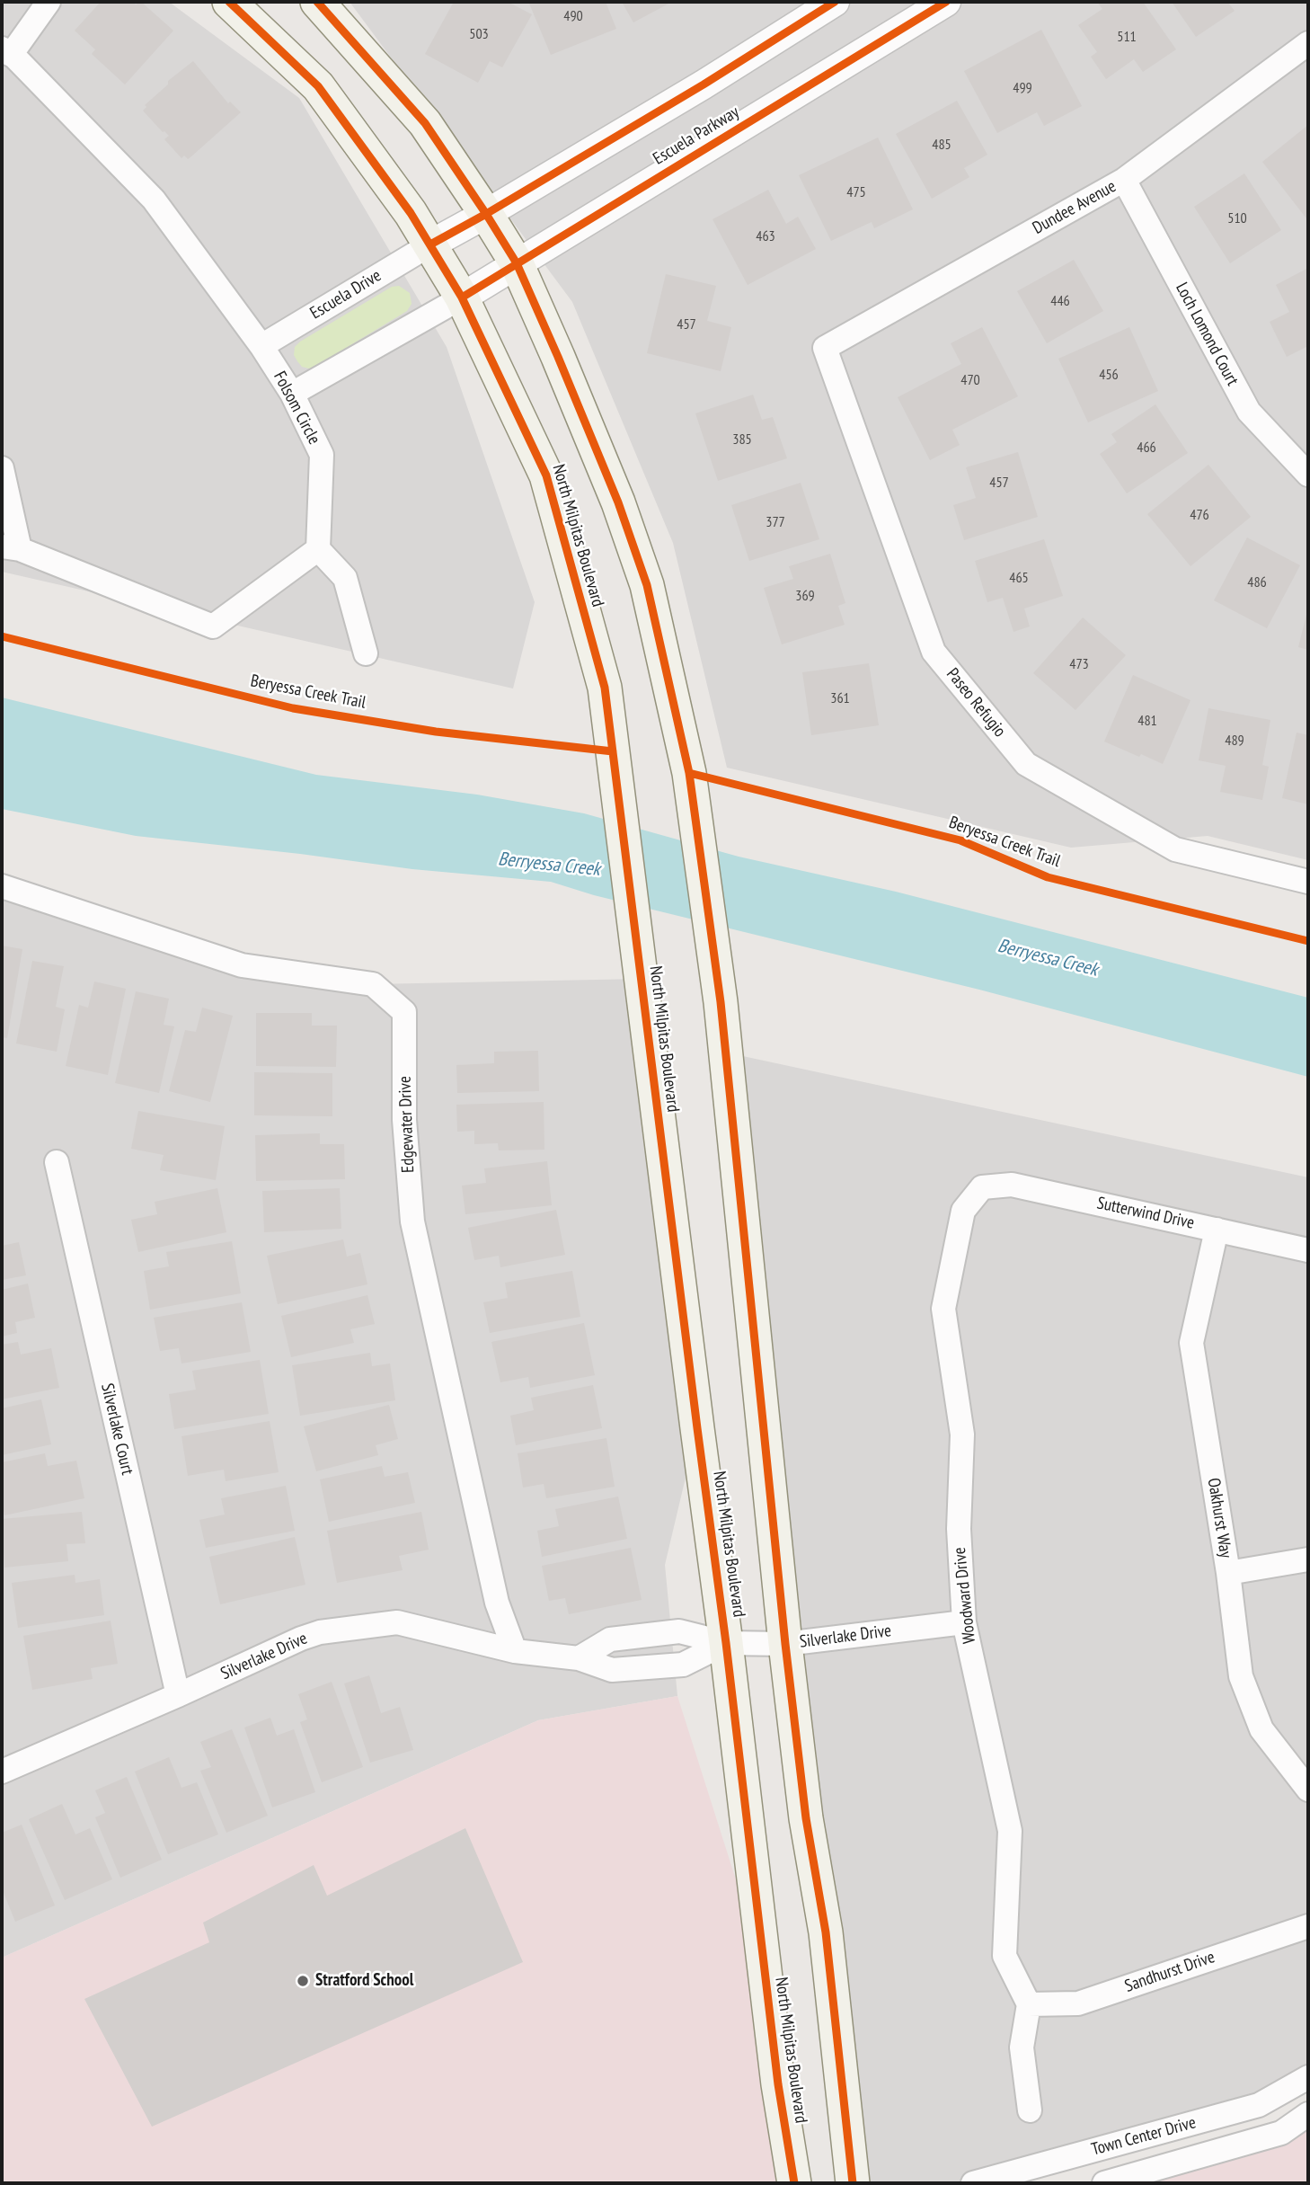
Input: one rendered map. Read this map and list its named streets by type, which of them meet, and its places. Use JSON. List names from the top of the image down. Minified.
{"streets":{"main road":["North Milpitas Boulevard"],"street":["Escuela Parkway","Dundee Avenue","Escuela Drive","Loch Lomond Court","Folsom Circle","Paseo Refugio","Edgewater Drive","Sutterwind Drive","Silverlake Court","Oakhurst Way","Woodward Drive","Silverlake Drive","Sandhurst Drive","Town Center Drive"],"cycle path":["Beryessa Creek Trail"]},"crossings":[["Escuela Parkway","North Milpitas Boulevard"],["Dundee Avenue","Loch Lomond Court"],["Dundee Avenue","Paseo Refugio"],["Escuela Drive","Folsom Circle"],["Escuela Drive","North Milpitas Boulevard"],["North Milpitas Boulevard","Silverlake Drive"],["Edgewater Drive","Silverlake Drive"],["Sutterwind Drive","Oakhurst Way"],["Sutterwind Drive","Woodward Drive"],["Silverlake Court","Silverlake Drive"],["Woodward Drive","Silverlake Drive"],["Woodward Drive","Sandhurst Drive"]],"water":["Berryessa Creek"],"places":["Stratford School"],"house_numbers":["490","503","511","499","485","475","510","463","446","457","456","470","385","466","457","476","377","465","486","369","473","361","481","489"]}
